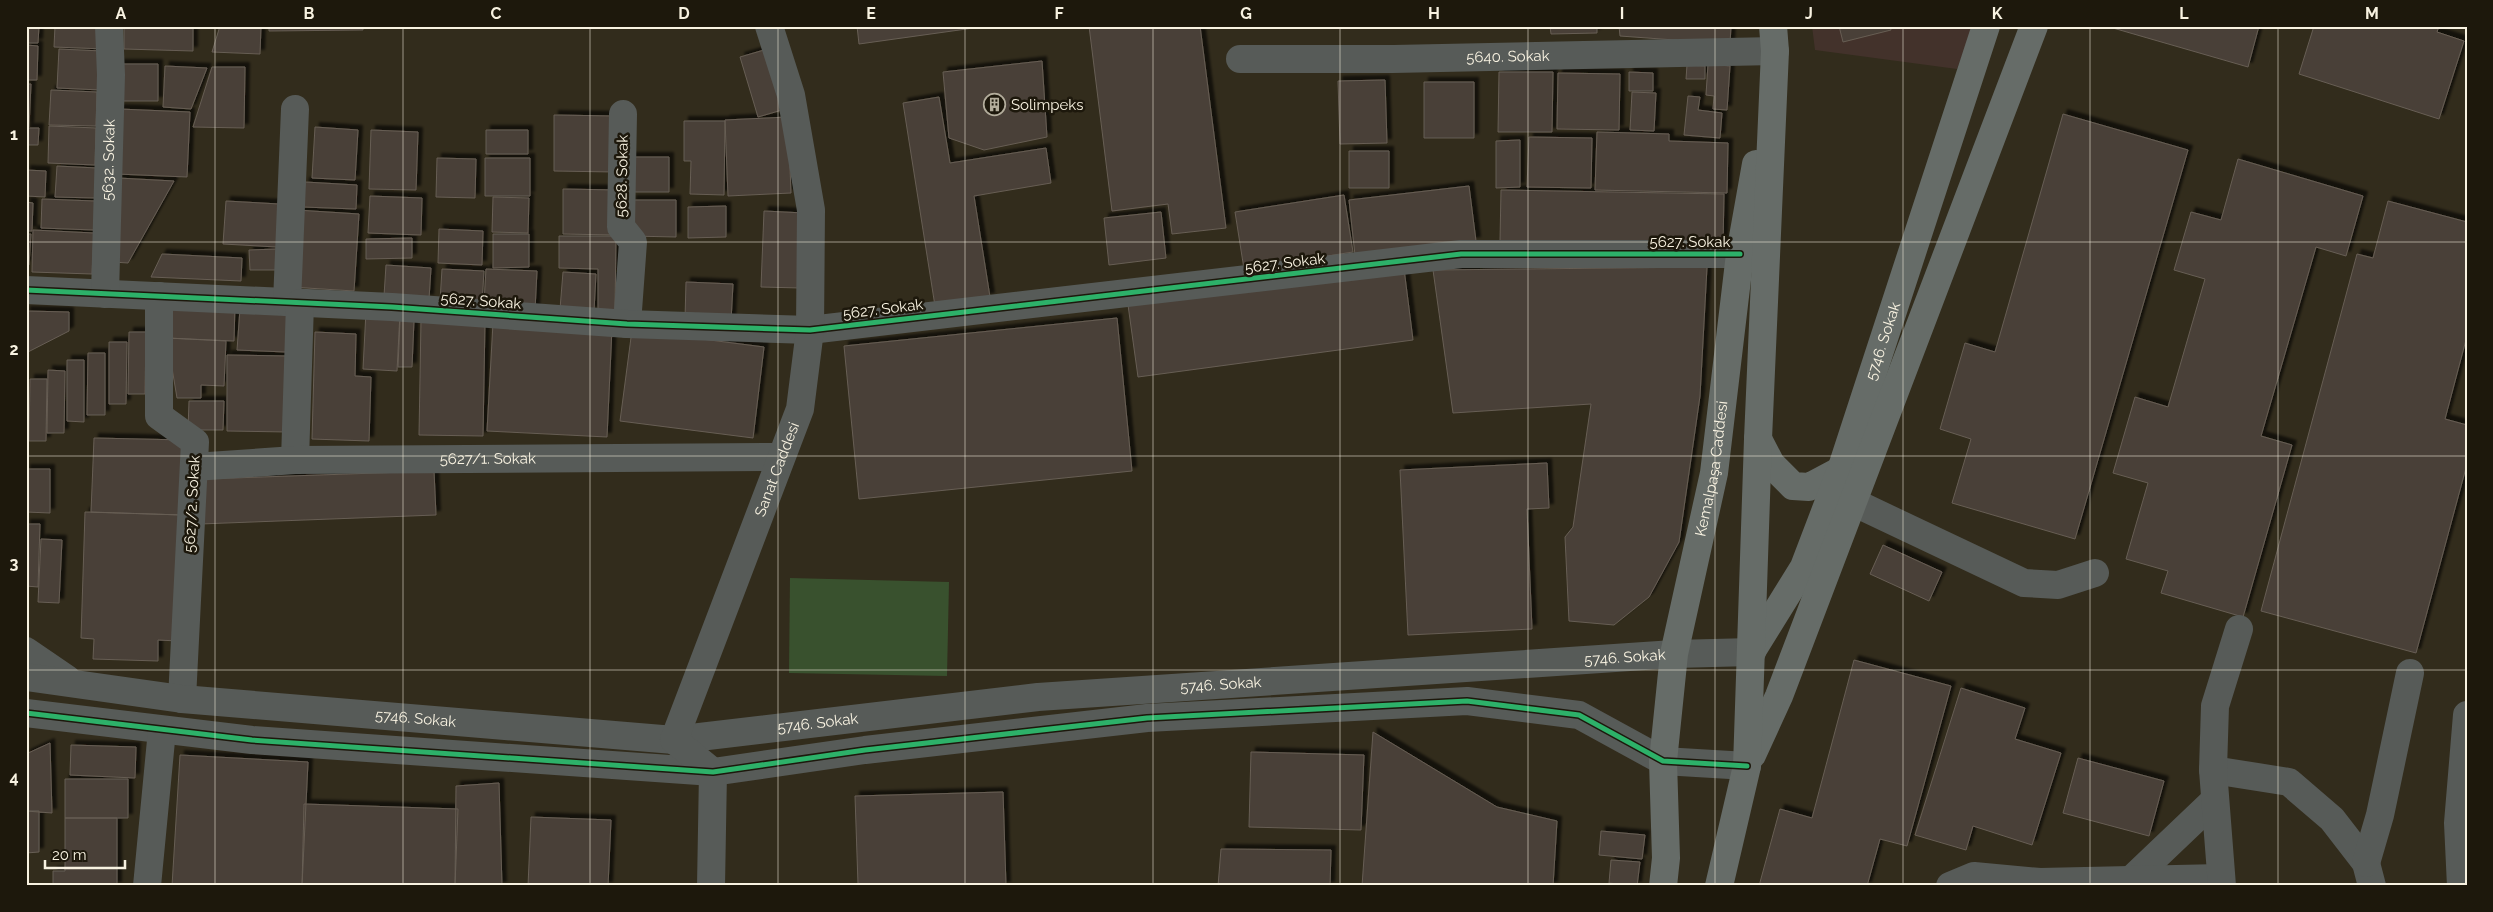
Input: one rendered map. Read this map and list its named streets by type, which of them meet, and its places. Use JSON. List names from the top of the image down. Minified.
{"streets":{"main road":["5746. Sokak","Kemalpaşa Caddesi"],"street":["5640. Sokak","5632. Sokak","5628. Sokak","5627. Sokak","5627/1. Sokak","Sanat Caddesi","5627/2. Sokak"]},"crossings":[["5640. Sokak","Kemalpaşa Caddesi"],["5632. Sokak","5627. Sokak"],["5628. Sokak","5627. Sokak"],["5627. Sokak","Kemalpaşa Caddesi"],["5627. Sokak","Sanat Caddesi"],["5627. Sokak","5627/2. Sokak"],["5746. Sokak","Kemalpaşa Caddesi"],["5746. Sokak","Sanat Caddesi"],["5746. Sokak","5627/2. Sokak"],["5627/1. Sokak","Sanat Caddesi"],["5627/1. Sokak","5627/2. Sokak"]],"places":{"building":["Solimpeks"]},"scale_bar":"20 m","grid":{"columns":["A","B","C","D","E","F","G","H","I","J","K","L","M"],"rows":["1","2","3","4"]}}
